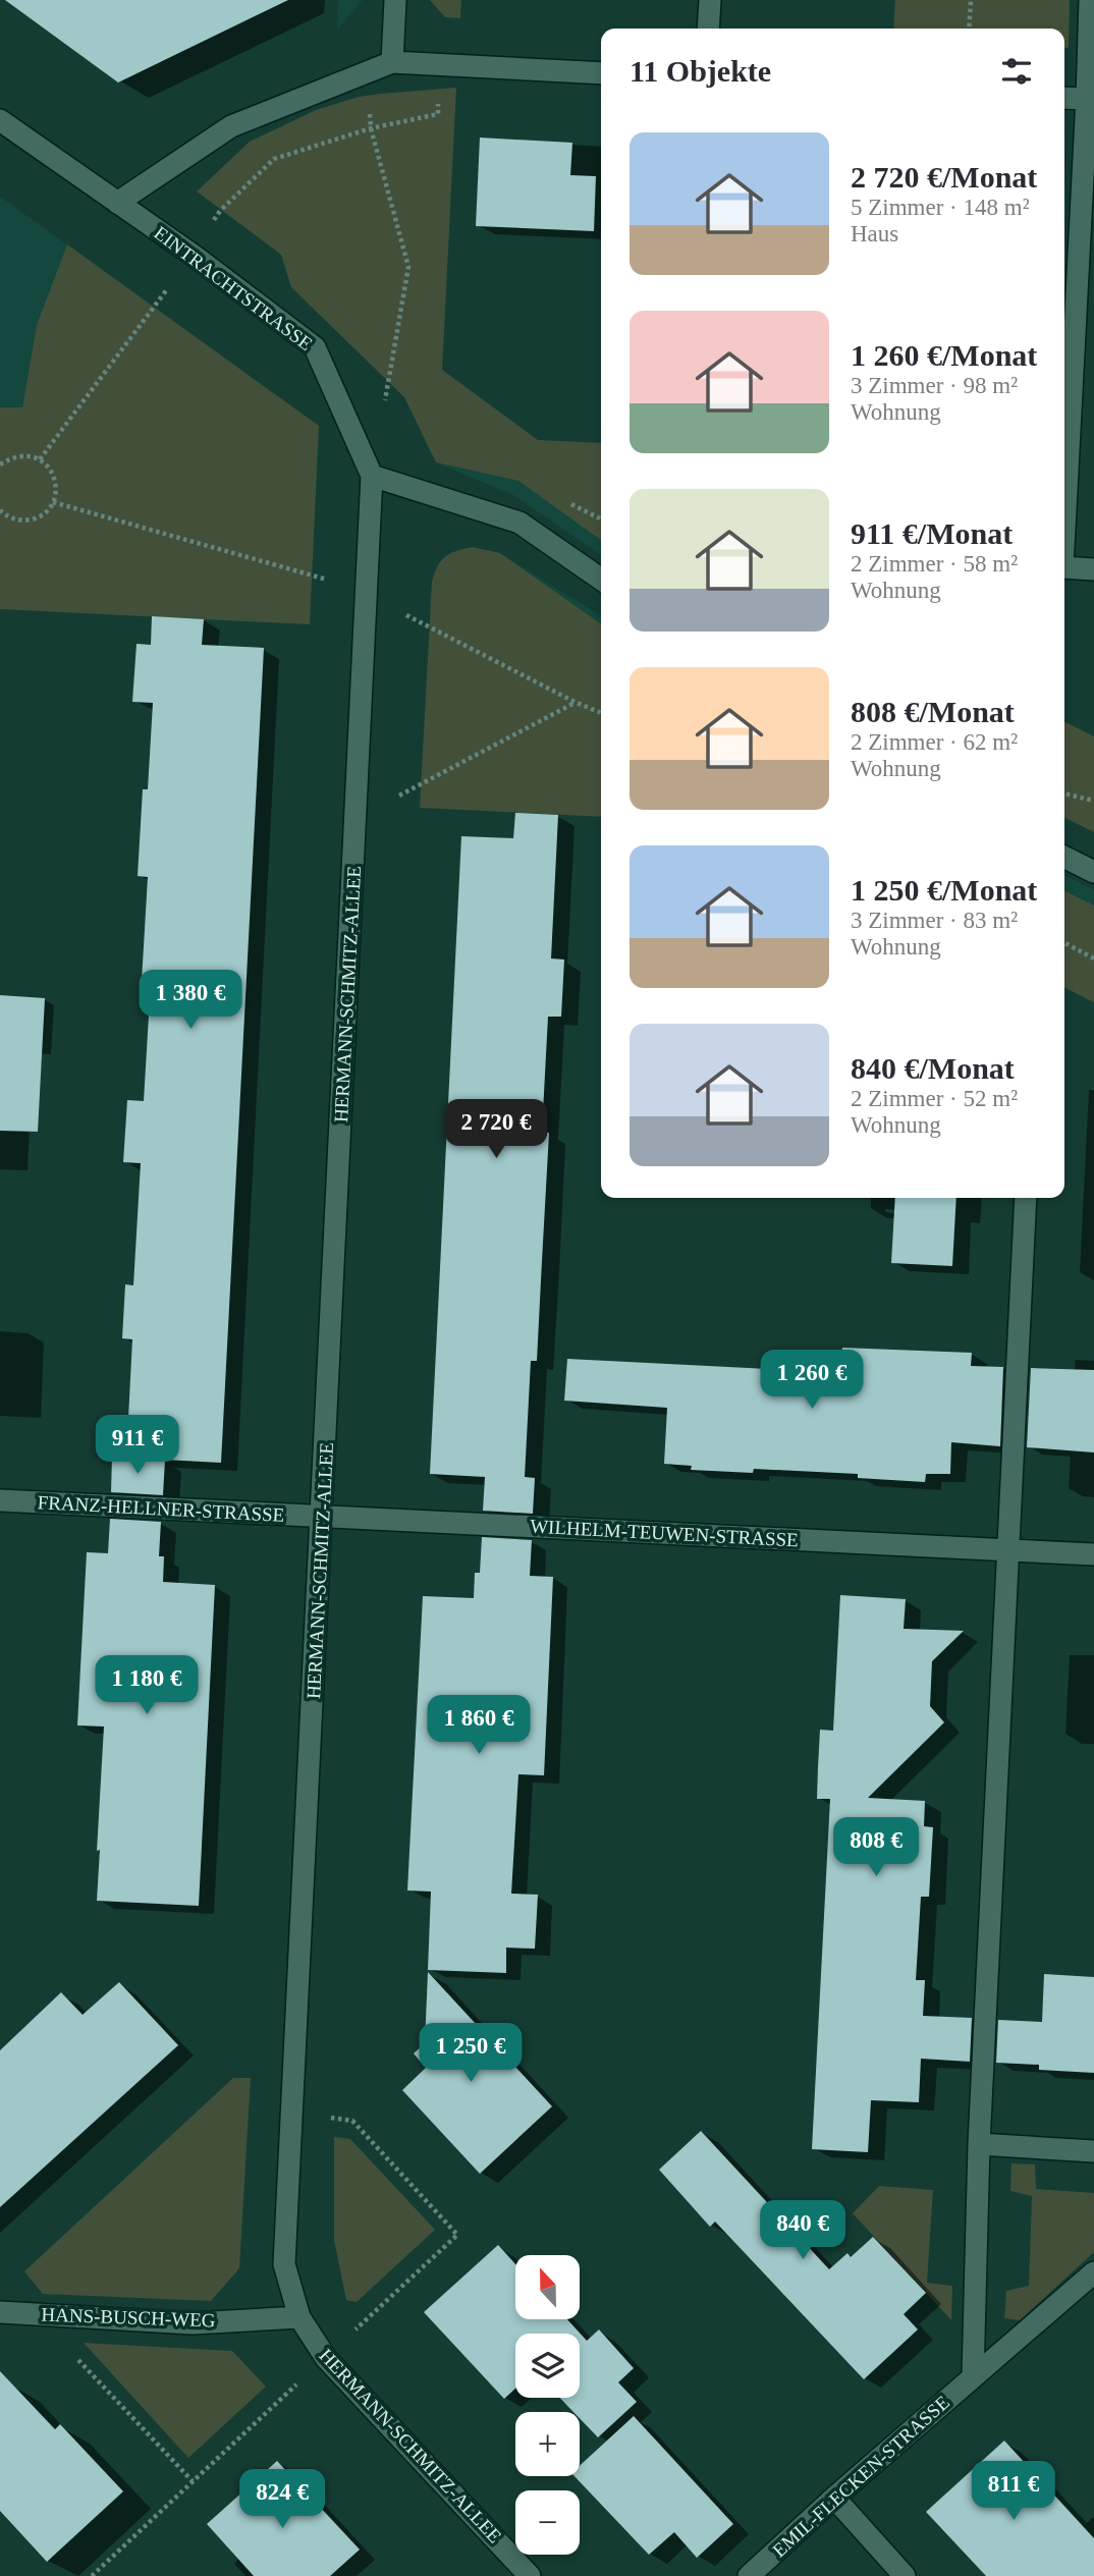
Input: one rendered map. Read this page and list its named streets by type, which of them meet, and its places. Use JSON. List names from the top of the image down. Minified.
{"streets":{"street":["EINTRACHTSTRASSE","HERMANN-SCHMITZ-ALLEE","FRANZ-HELLNER-STRASSE","WILHELM-TEUWEN-STRASSE","HANS-BUSCH-WEG","EMIL-FLECKEN-STRASSE"]},"crossings":[["EINTRACHTSTRASSE","HERMANN-SCHMITZ-ALLEE"],["HERMANN-SCHMITZ-ALLEE","FRANZ-HELLNER-STRASSE"],["HERMANN-SCHMITZ-ALLEE","WILHELM-TEUWEN-STRASSE"],["HERMANN-SCHMITZ-ALLEE","HANS-BUSCH-WEG"],["FRANZ-HELLNER-STRASSE","WILHELM-TEUWEN-STRASSE"]],"north":"top","page":{"heading":"11 Objekte","list":[{"name":"2 720 €/Monat","note":"5 Zimmer · 148 m² · Haus"},{"name":"1 260 €/Monat","note":"3 Zimmer · 98 m² · Wohnung"},{"name":"911 €/Monat","note":"2 Zimmer · 58 m² · Wohnung"},{"name":"808 €/Monat","note":"2 Zimmer · 62 m² · Wohnung"},{"name":"1 250 €/Monat","note":"3 Zimmer · 83 m² · Wohnung"},{"name":"840 €/Monat","note":"2 Zimmer · 52 m² · Wohnung"}],"price":["1 380 €","2 720 €","1 260 €","911 €","1 180 €","1 860 €","808 €","1 250 €","840 €","811 €","824 €"],"map_buttons":["+","−"]}}
